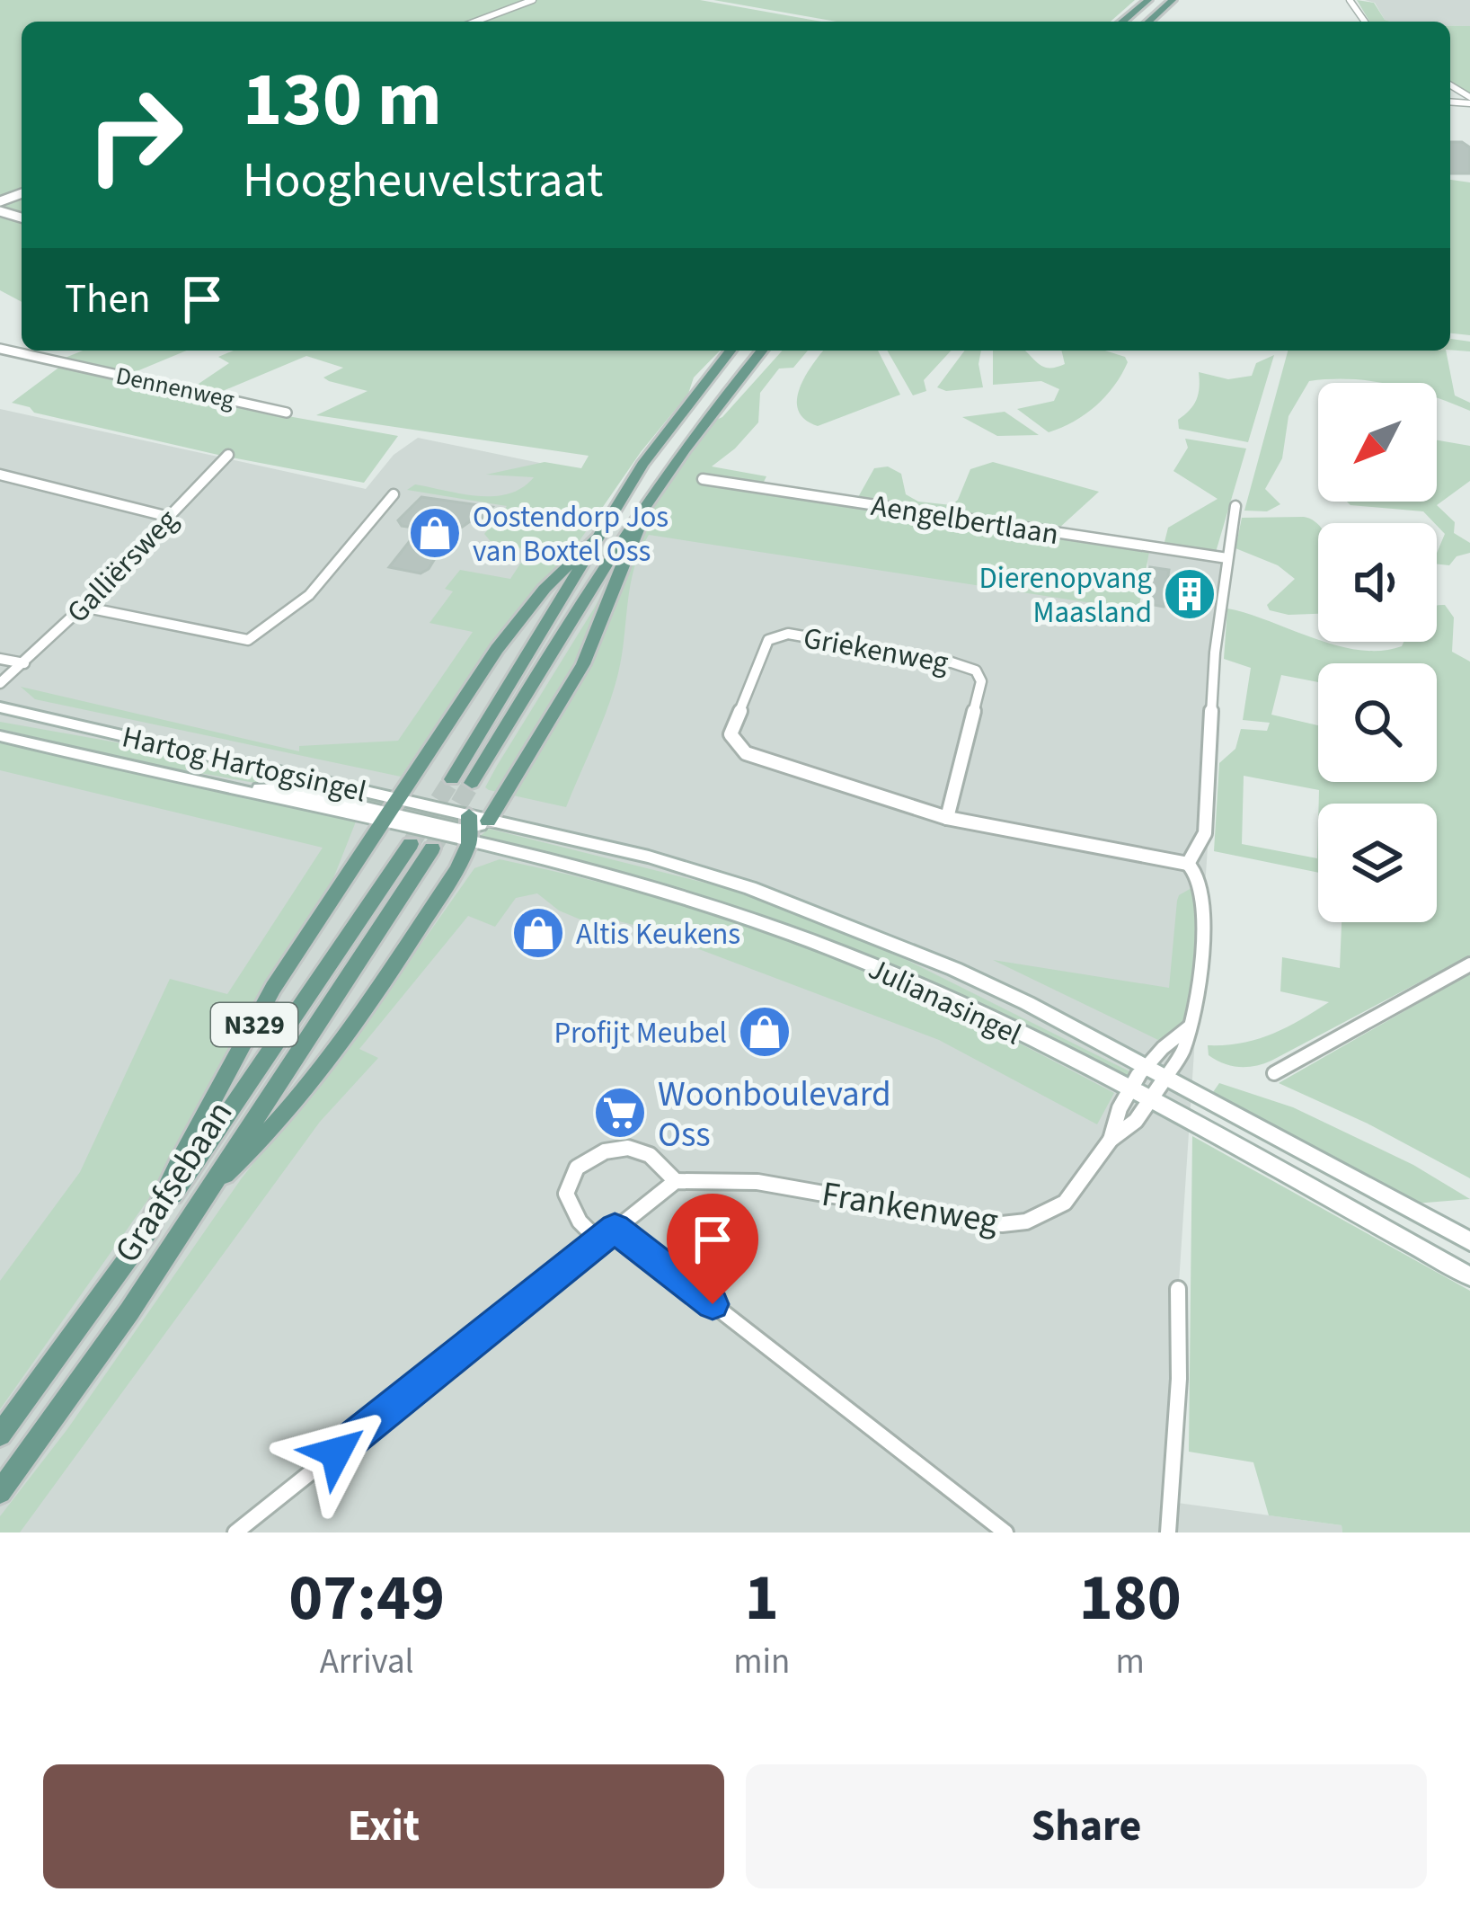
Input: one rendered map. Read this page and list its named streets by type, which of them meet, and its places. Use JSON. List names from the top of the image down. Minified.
{"streets":{"main road":["Hartog Hartogsingel","Julianasingel","N329","Graafsebaan"],"street":["Dennenweg","Aengelbertlaan","Galliërsweg","Griekenweg","Frankenweg"]},"crossings":[["Hartog Hartogsingel","Julianasingel"],["Hartog Hartogsingel","N329"],["Julianasingel","N329"],["Julianasingel","Frankenweg"],["N329","Graafsebaan"]],"places":{"shop":["Oostendorp Jos van Boxtel Oss","Altis Keukens","Profijt Meubel"],"building":["Dierenopvang Maasland"],"supermarket":["Woonboulevard Oss"]},"north":"bottom left","page":{"turn":["130 m","Hoogheuvelstraat"],"then":"Then","eta":["07:49","Arrival","1","min","180","m"],"buttons":["Exit","Share"]}}
